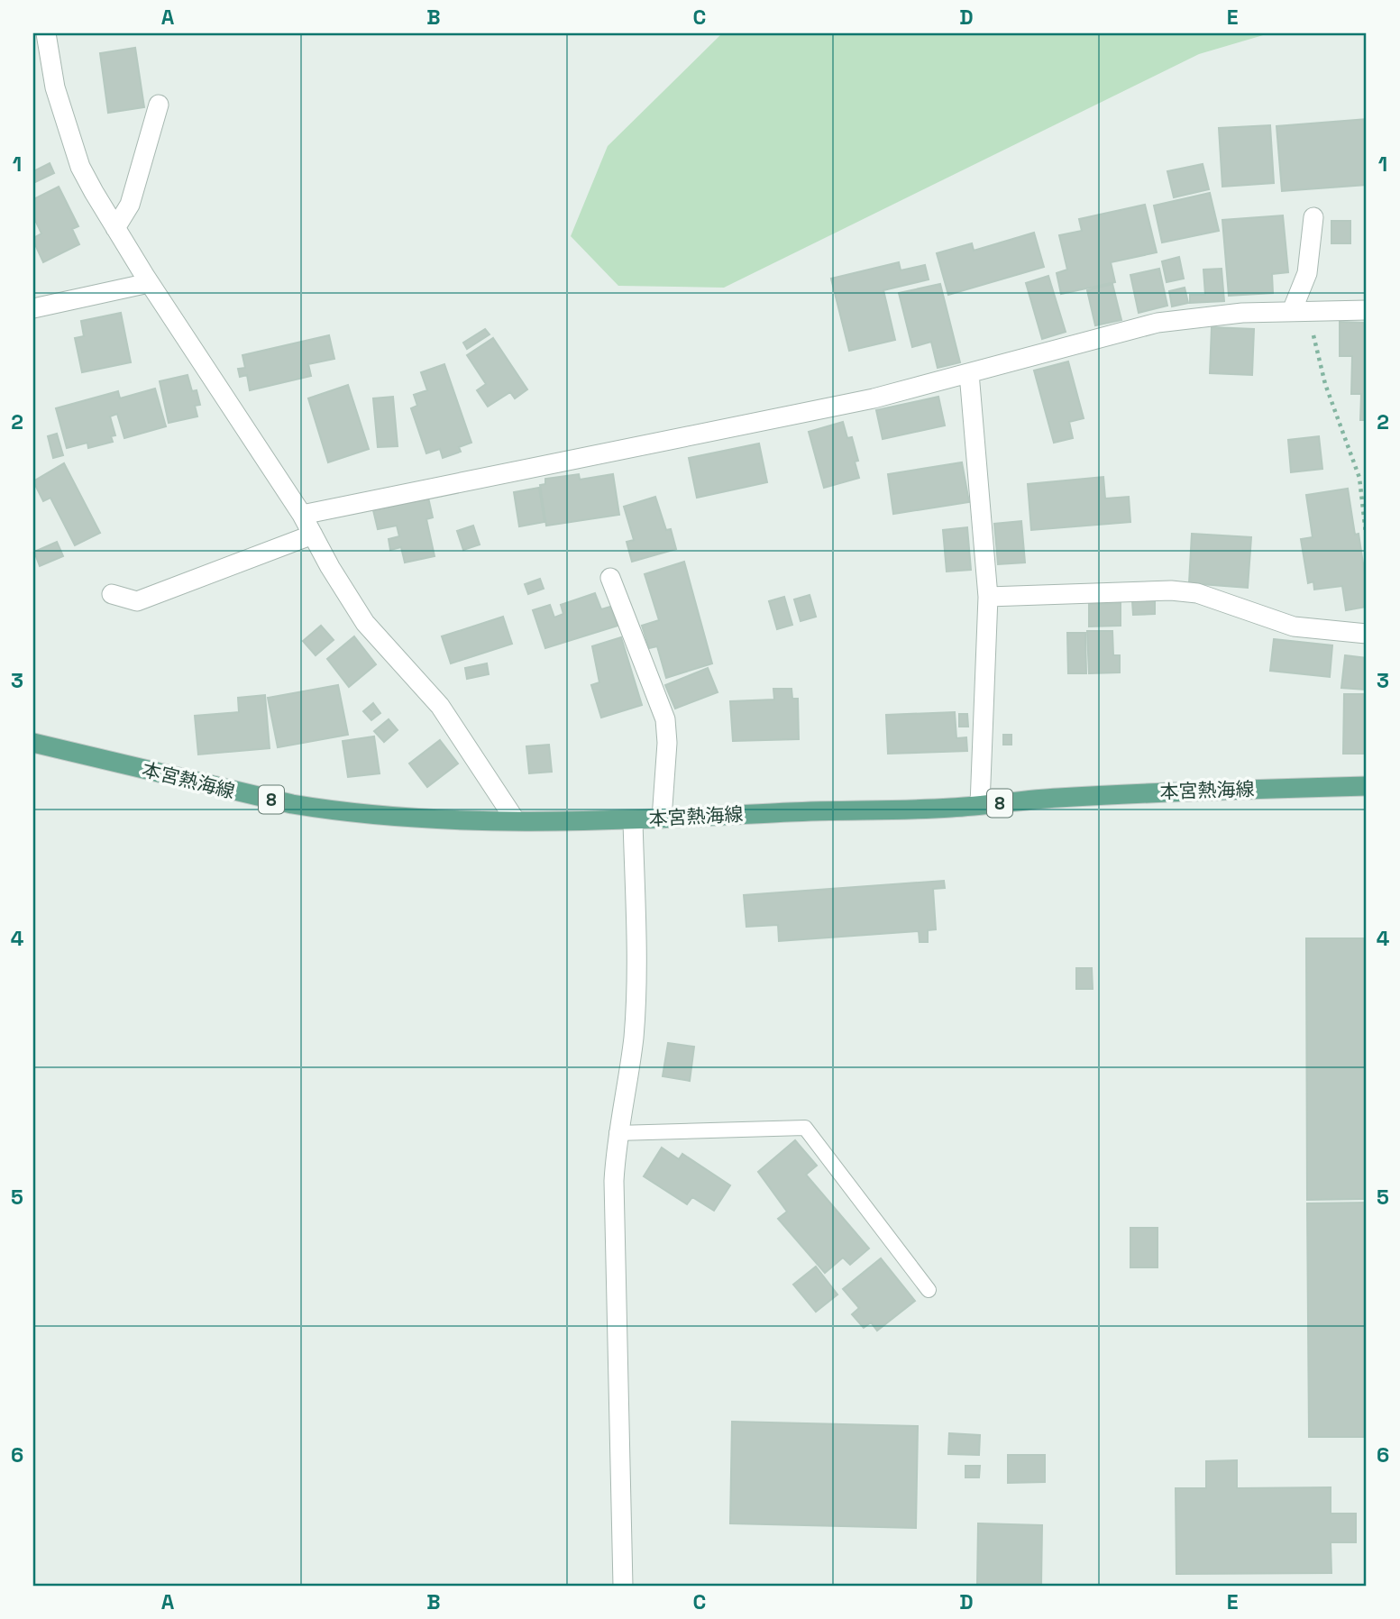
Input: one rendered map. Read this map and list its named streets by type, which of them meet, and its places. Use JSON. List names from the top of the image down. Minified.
{"streets":{"main road":["本宮熱海線","8"]},"grid":{"columns":["A","B","C","D","E"],"rows":["1","2","3","4","5","6"]}}
